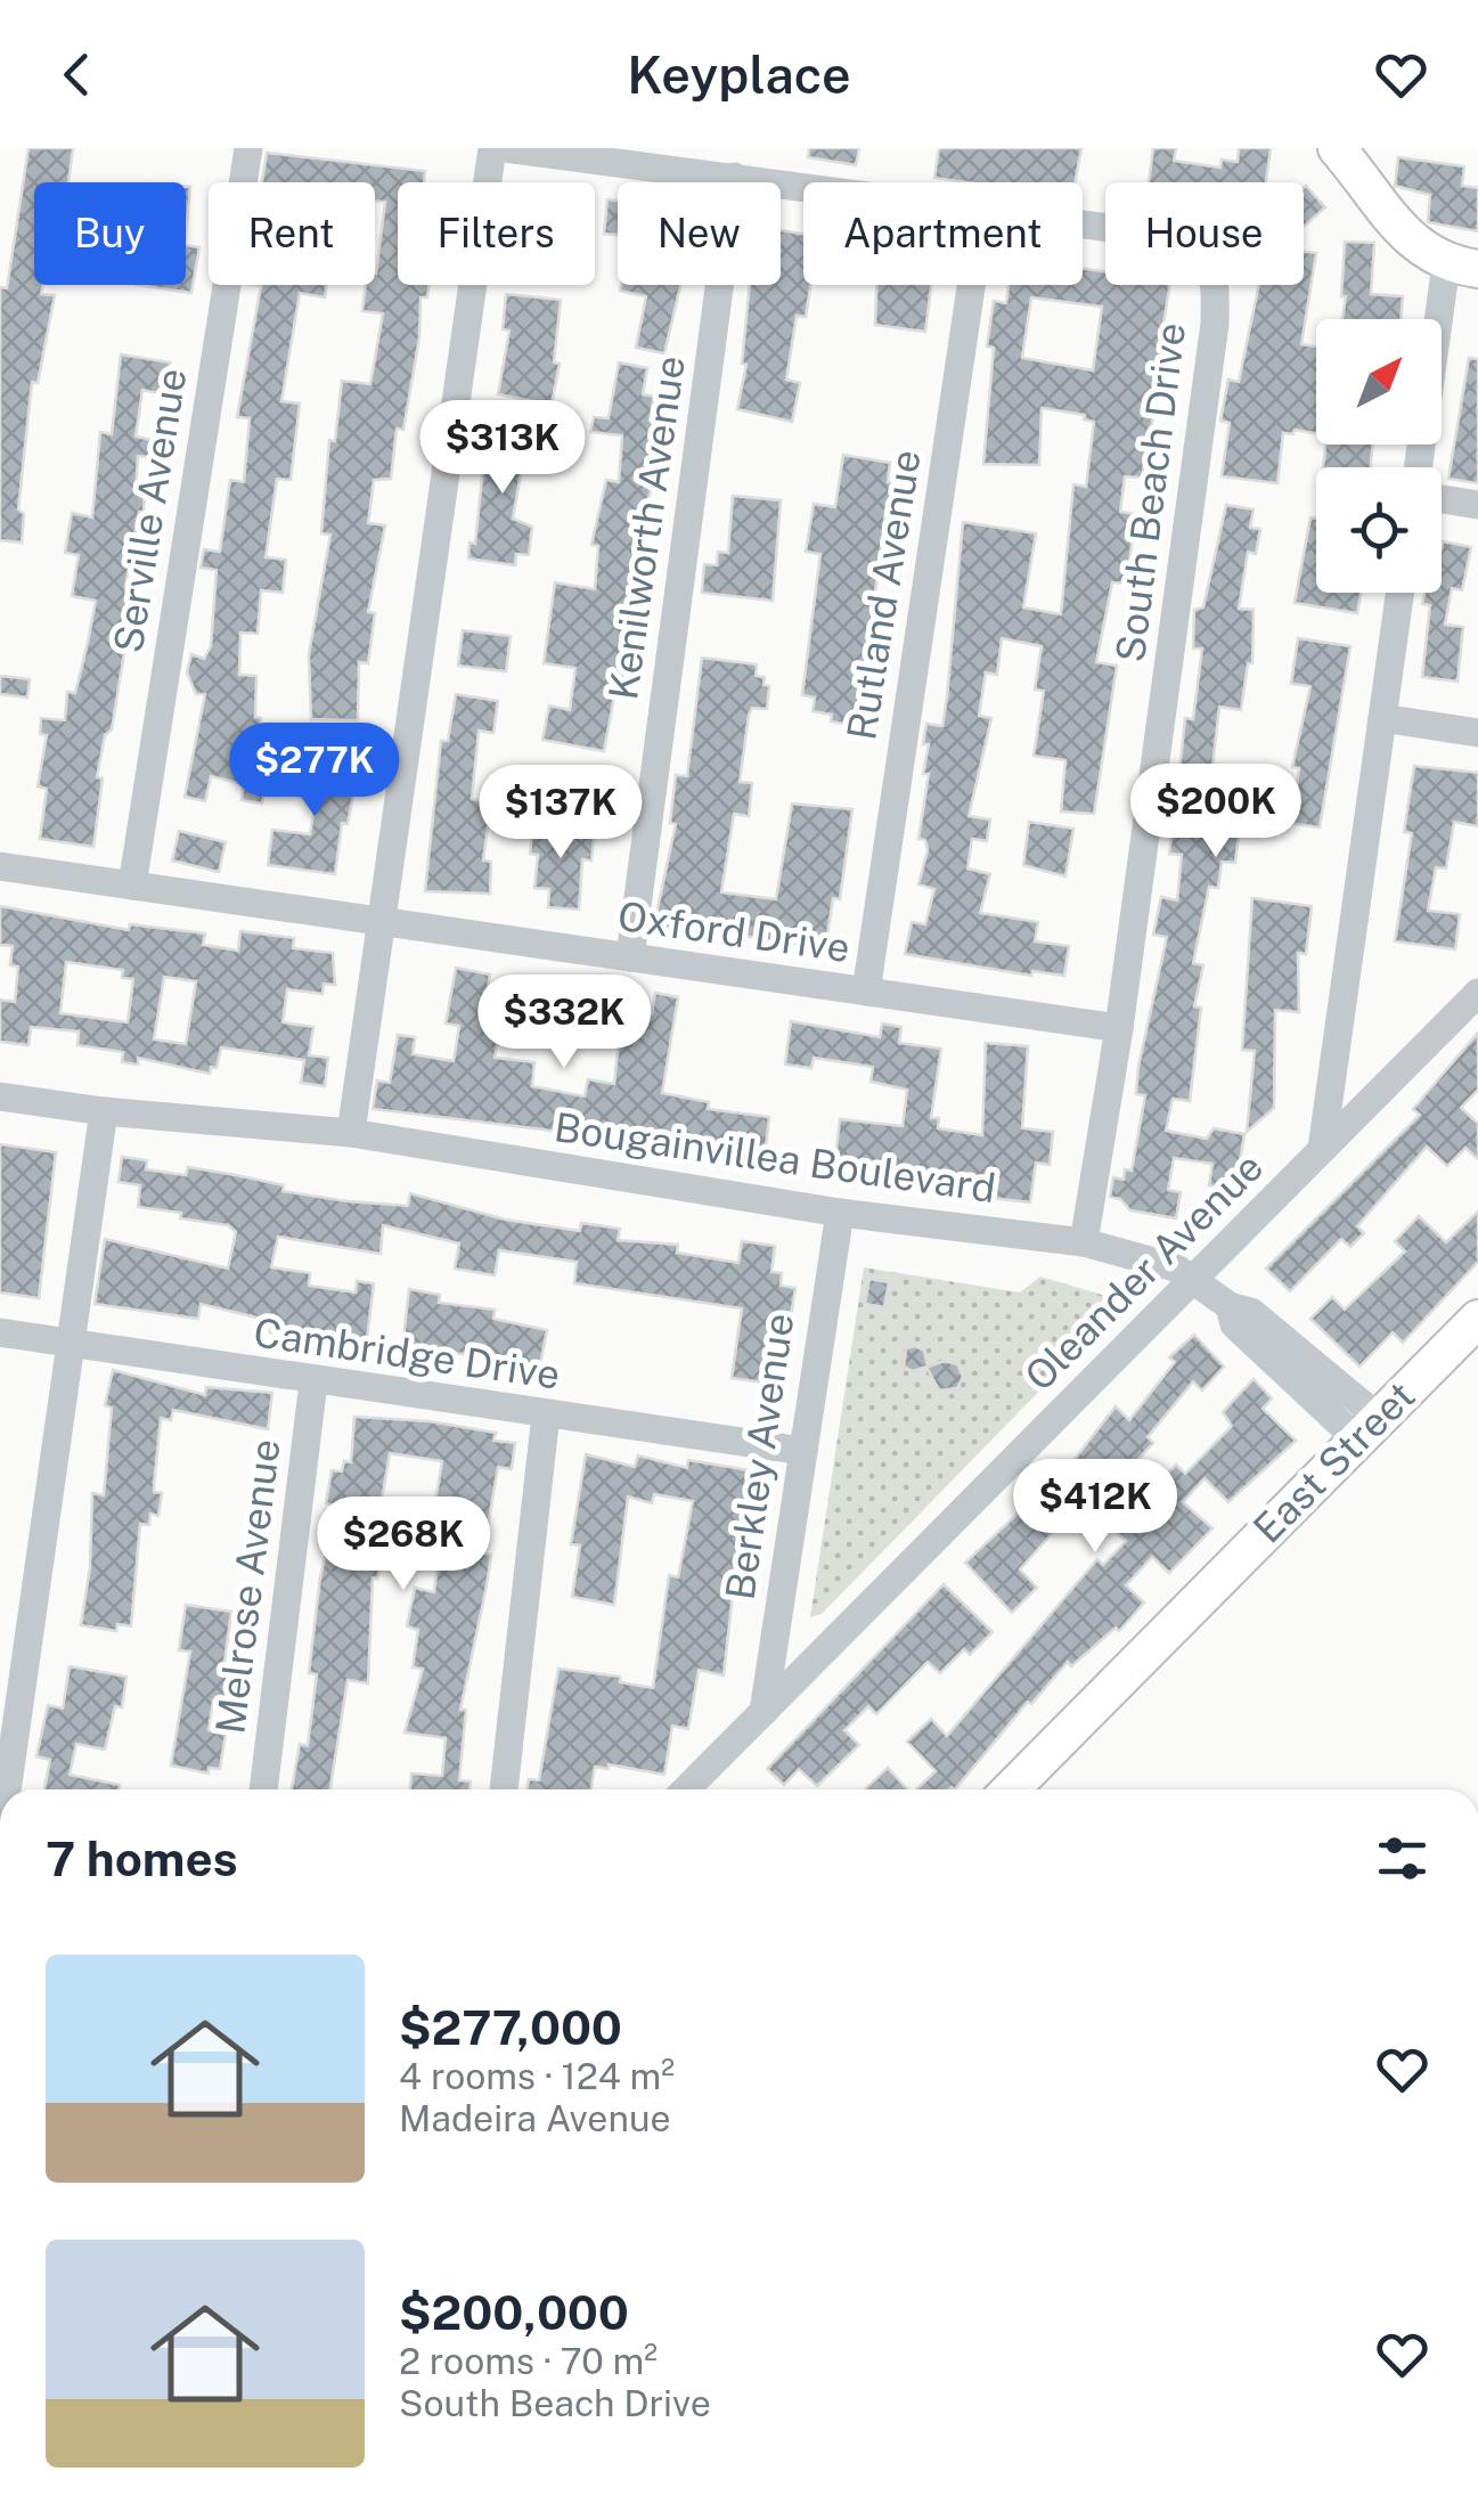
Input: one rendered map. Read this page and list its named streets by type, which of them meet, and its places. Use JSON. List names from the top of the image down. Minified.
{"streets":{"main road":["East Street"],"street":["South Beach Drive","Serville Avenue","Kenilworth Avenue","Rutland Avenue","Oxford Drive","Bougainvillea Boulevard","Oleander Avenue","Cambridge Drive","Berkley Avenue","Melrose Avenue"]},"crossings":[["South Beach Drive","Kenilworth Avenue"],["South Beach Drive","Oxford Drive"],["South Beach Drive","Bougainvillea Boulevard"],["Serville Avenue","Oxford Drive"],["Kenilworth Avenue","Oxford Drive"],["Rutland Avenue","Oxford Drive"],["Bougainvillea Boulevard","Oleander Avenue"],["Bougainvillea Boulevard","Berkley Avenue"],["Bougainvillea Boulevard","East Street"],["Oleander Avenue","Berkley Avenue"],["Cambridge Drive","Berkley Avenue"],["Cambridge Drive","Melrose Avenue"]],"north":"top right","page":{"header":"Keyplace","chip":["Buy","Rent","Filters","New","Apartment","House"],"price":["$313K","$277K","$200K","$137K","$332K","$412K","$268K"],"heading":"7 homes","list":[{"name":"$277,000","note":"4 rooms · 124 m² · Madeira Avenue"},{"name":"$200,000","note":"2 rooms · 70 m² · South Beach Drive"}]}}
